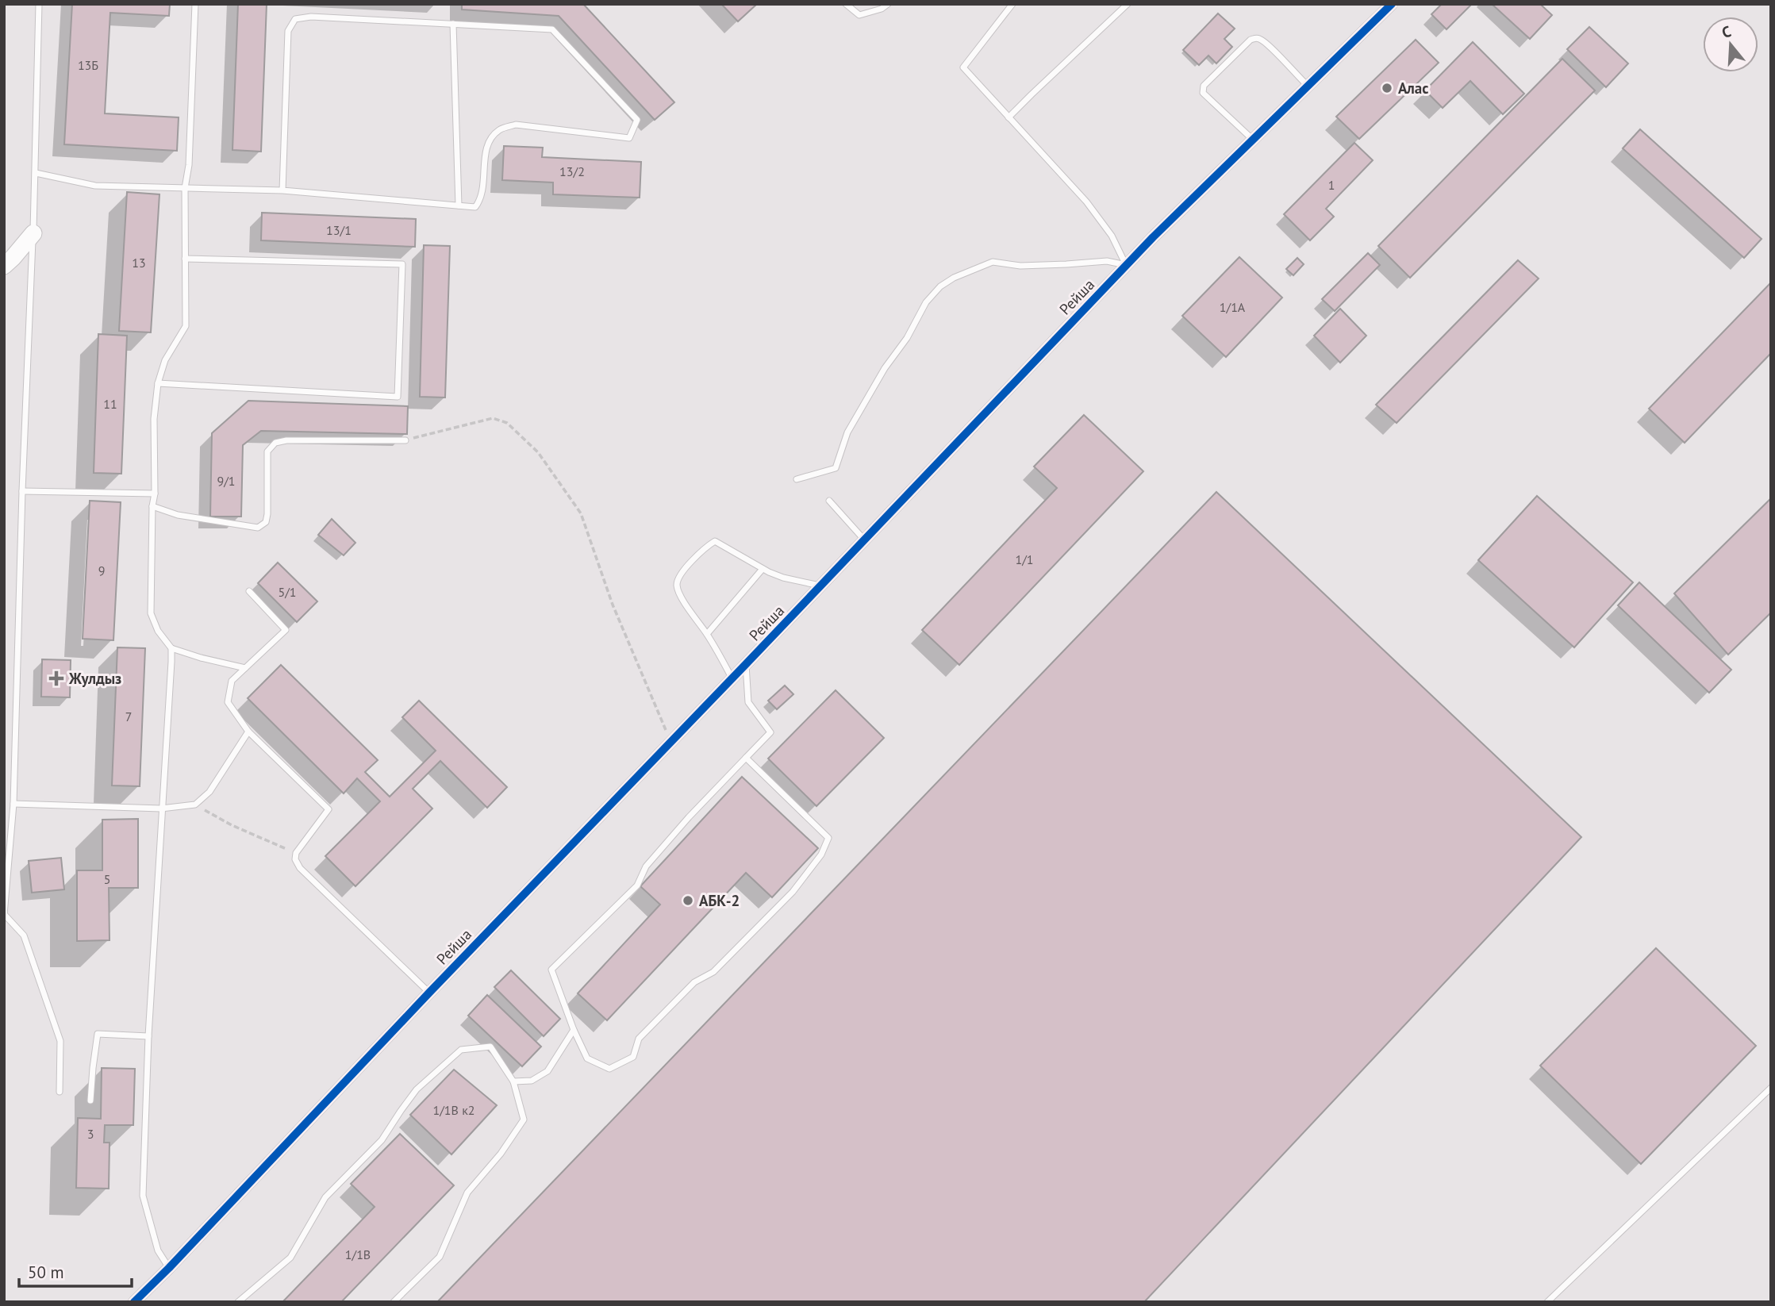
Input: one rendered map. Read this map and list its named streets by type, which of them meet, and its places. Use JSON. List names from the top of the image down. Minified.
{"streets":{"street":["Рейша"]},"places":{"other":["Алас","АБК-2"],"health":["Жулдыз"]},"house_numbers":["13Б","13/2","1","13/1","13","1/1А","11","9/1","1/1","9","5/1","7","5","1/1В к2","3","1/1В"],"scale_bar":"50 m","north":"top"}
